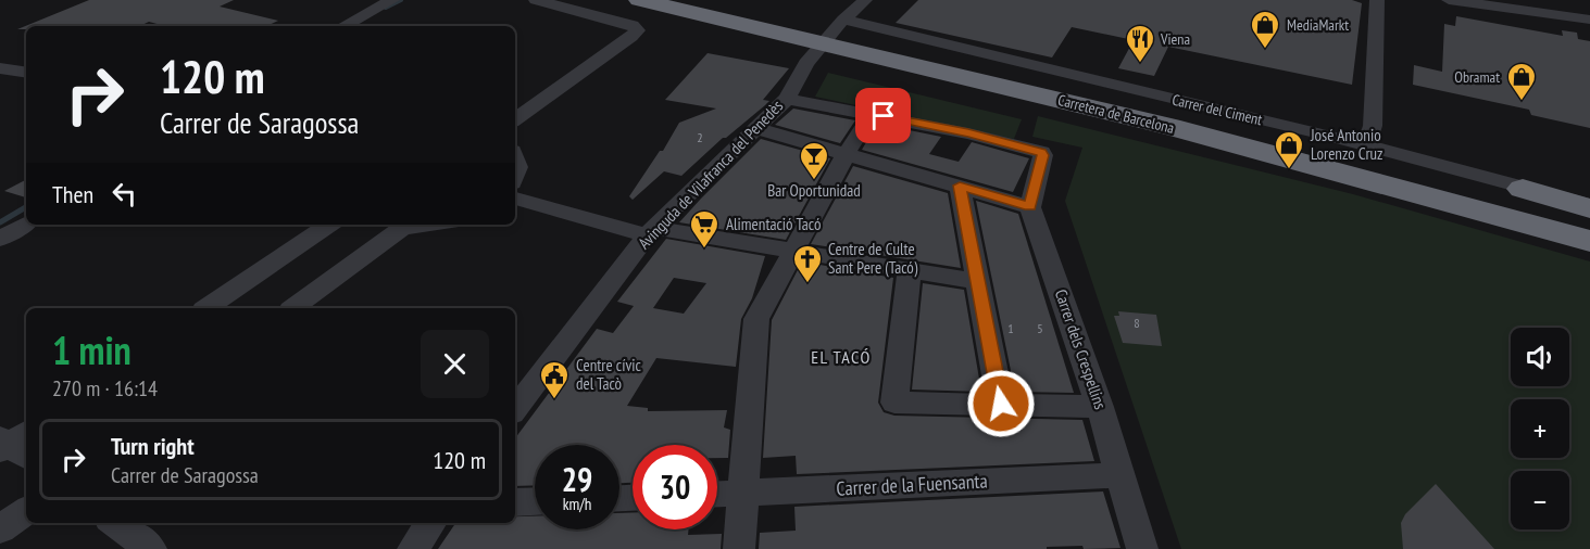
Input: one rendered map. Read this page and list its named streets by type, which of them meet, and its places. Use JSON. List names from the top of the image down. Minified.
{"streets":{"highway":["Carretera de Barcelona"],"street":["Carrer del Ciment","Avinguda de Vilafranca del Penedès","Carrer dels Crespellins","Carrer de la Fuensanta"]},"crossings":[["Carrer del Ciment","Avinguda de Vilafranca del Penedès"],["Carrer dels Crespellins","Carrer de la Fuensanta"]],"districts":["EL TACÓ"],"places":{"shop":["MediaMarkt","Obramat","José Antonio Lorenzo Cruz"],"restaurant":["Viena"],"bar":["Bar Oportunidad"],"supermarket":["Alimentació Tacó"],"church":["Centre de Culte Sant Pere (Tacó)"],"public building":["Centre cívic del Tacò"]},"house_numbers":["2","8","1","5"],"page":{"turn":["120 m","Carrer de Saragossa"],"then":"Then","heading":["1 min","270 m · 16:14"],"map_buttons":["+","−"],"list":[{"name":"Turn right","note":"Carrer de Saragossa","value":"120 m"}],"speed":"29 km/h","limit":"30"}}
